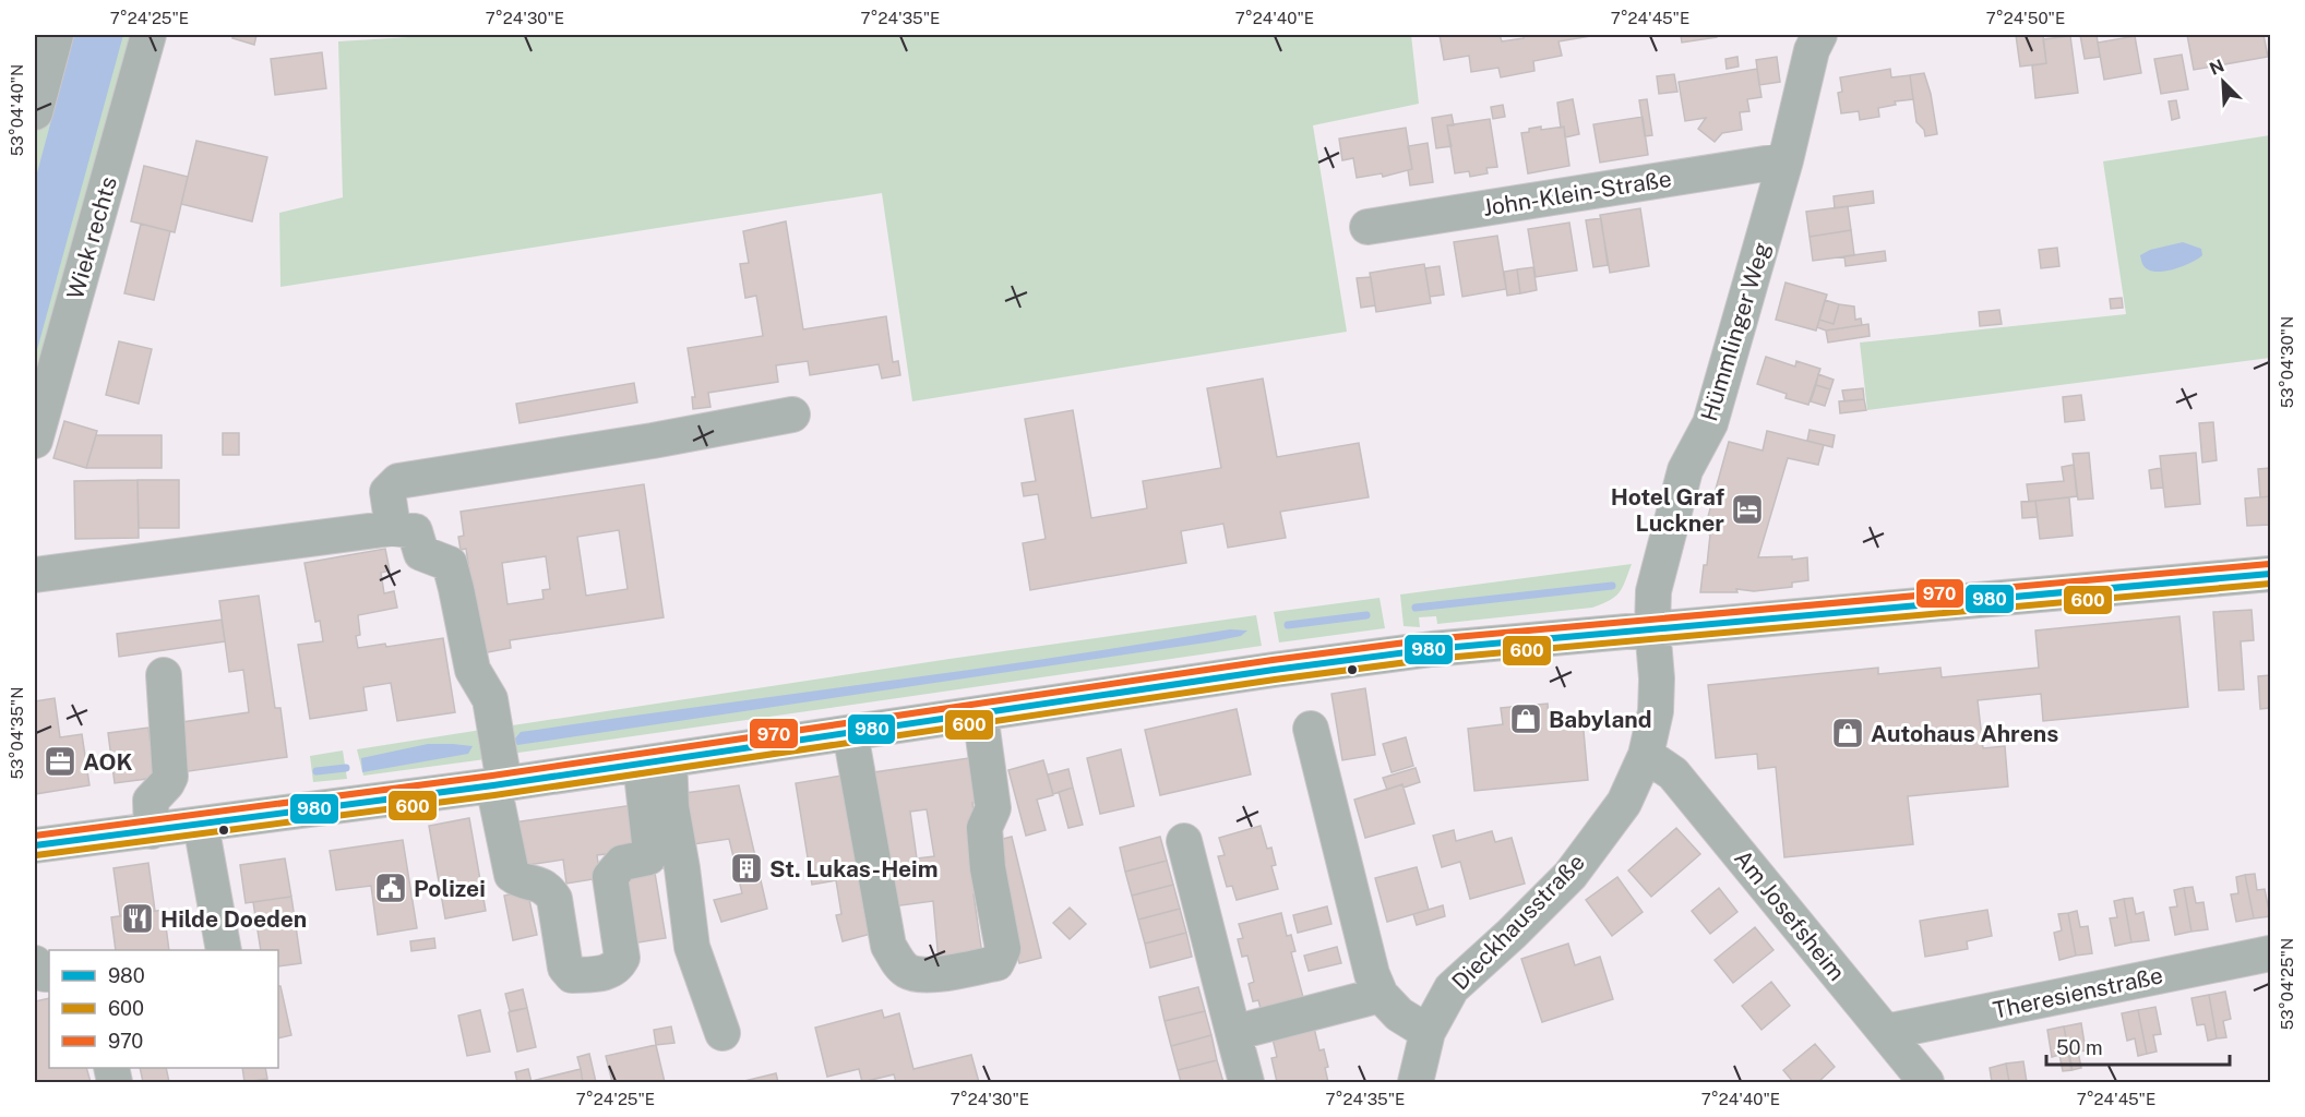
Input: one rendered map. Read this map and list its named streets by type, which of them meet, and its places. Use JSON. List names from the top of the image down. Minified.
{"streets":{"street":["John-Klein-Straße","Wiek rechts","Hümmlinger Weg","Am Josefsheim","Dieckhausstraße","Theresienstraße"]},"crossings":[["John-Klein-Straße","Hümmlinger Weg"],["Hümmlinger Weg","Dieckhausstraße"],["Am Josefsheim","Dieckhausstraße"],["Am Josefsheim","Theresienstraße"]],"places":{"hotel":["Hotel Graf Luckner"],"shop":["Babyland","Autohaus Ahrens"],"office":["AOK"],"building":["St. Lukas-Heim"],"public building":["Polizei"],"restaurant":["Hilde Doeden"]},"lines":["transit line 970","transit line 980","transit line 600"],"legend":["980","600","970"],"scale_bar":"50 m","north":"top left","coordinates":["7°24'25\"E","7°24'30\"E","7°24'35\"E","7°24'40\"E","7°24'45\"E","7°24'50\"E","53°04'40\"N","53°04'30\"N","53°04'35\"N","53°04'25\"N"]}
